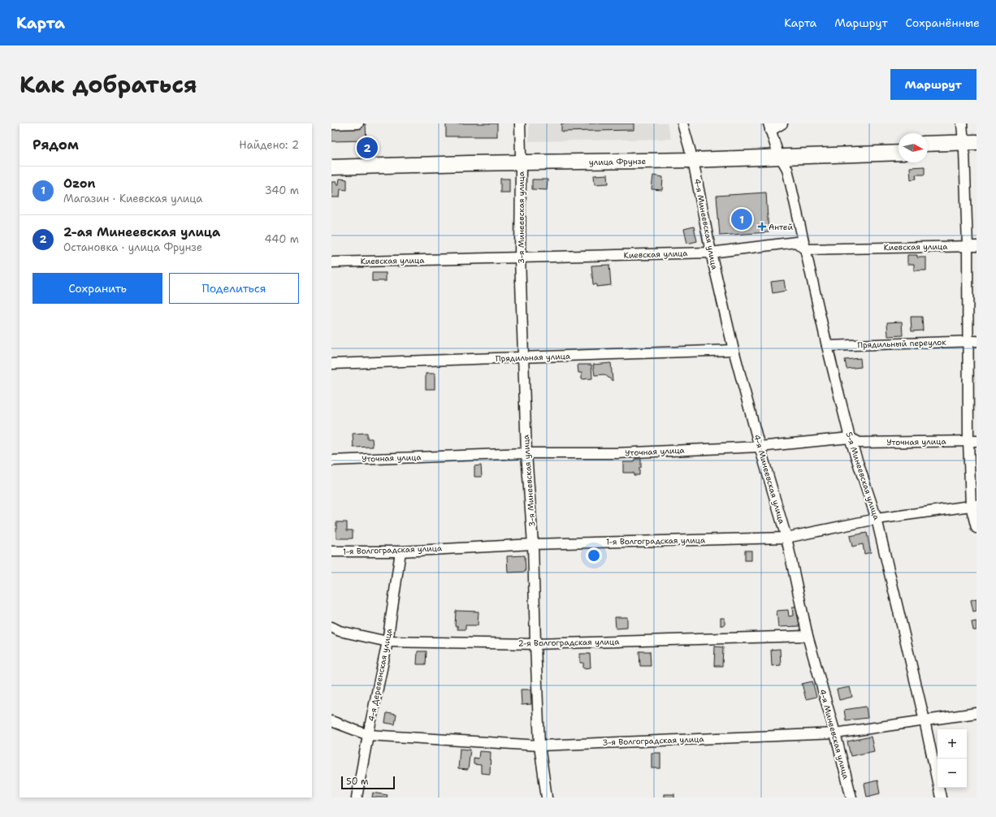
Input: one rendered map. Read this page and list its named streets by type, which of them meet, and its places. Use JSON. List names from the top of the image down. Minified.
{"streets":{"highway":["улица Фрунзе"],"street":["3-я Минеевская улица","4-я Минеевская улица","Киевская улица","Прядильный переулок","Прядильная улица","Уточная улица","5-я Минеевская улица","1-я Волгоградская улица","2-я Волгоградская улица","4-я Деревенская улица","3-я Волгоградская улица"]},"crossings":[["улица Фрунзе","3-я Минеевская улица"],["улица Фрунзе","4-я Минеевская улица"],["улица Фрунзе","5-я Минеевская улица"],["3-я Минеевская улица","Киевская улица"],["3-я Минеевская улица","Прядильная улица"],["3-я Минеевская улица","Уточная улица"],["3-я Минеевская улица","1-я Волгоградская улица"],["3-я Минеевская улица","2-я Волгоградская улица"],["3-я Минеевская улица","3-я Волгоградская улица"],["4-я Минеевская улица","Киевская улица"],["4-я Минеевская улица","Прядильная улица"],["4-я Минеевская улица","Уточная улица"],["4-я Минеевская улица","1-я Волгоградская улица"],["4-я Минеевская улица","2-я Волгоградская улица"],["4-я Минеевская улица","3-я Волгоградская улица"],["Киевская улица","5-я Минеевская улица"],["Прядильный переулок","5-я Минеевская улица"],["Уточная улица","5-я Минеевская улица"],["5-я Минеевская улица","1-я Волгоградская улица"],["5-я Минеевская улица","3-я Волгоградская улица"],["1-я Волгоградская улица","4-я Деревенская улица"],["2-я Волгоградская улица","4-я Деревенская улица"],["4-я Деревенская улица","3-я Волгоградская улица"]],"places":{"health":["Антей"]},"scale_bar":"50 m","north":"right","page":{"header":"Карта","nav":["Карта","Маршрут","Сохранённые"],"title":"Как добраться","buttons":["Маршрут",["Сохранить","Поделиться"]],"heading":["Рядом","Найдено: 2"],"pins":["2","1"],"list":[{"mark":"1","name":"Ozon","note":"Магазин · Киевская улица","value":"340 m"},{"mark":"2","name":"2-ая Минеевская улица","note":"Остановка · улица Фрунзе","value":"440 m"}],"map_buttons":["+","−"],"scale":"50 m"}}
